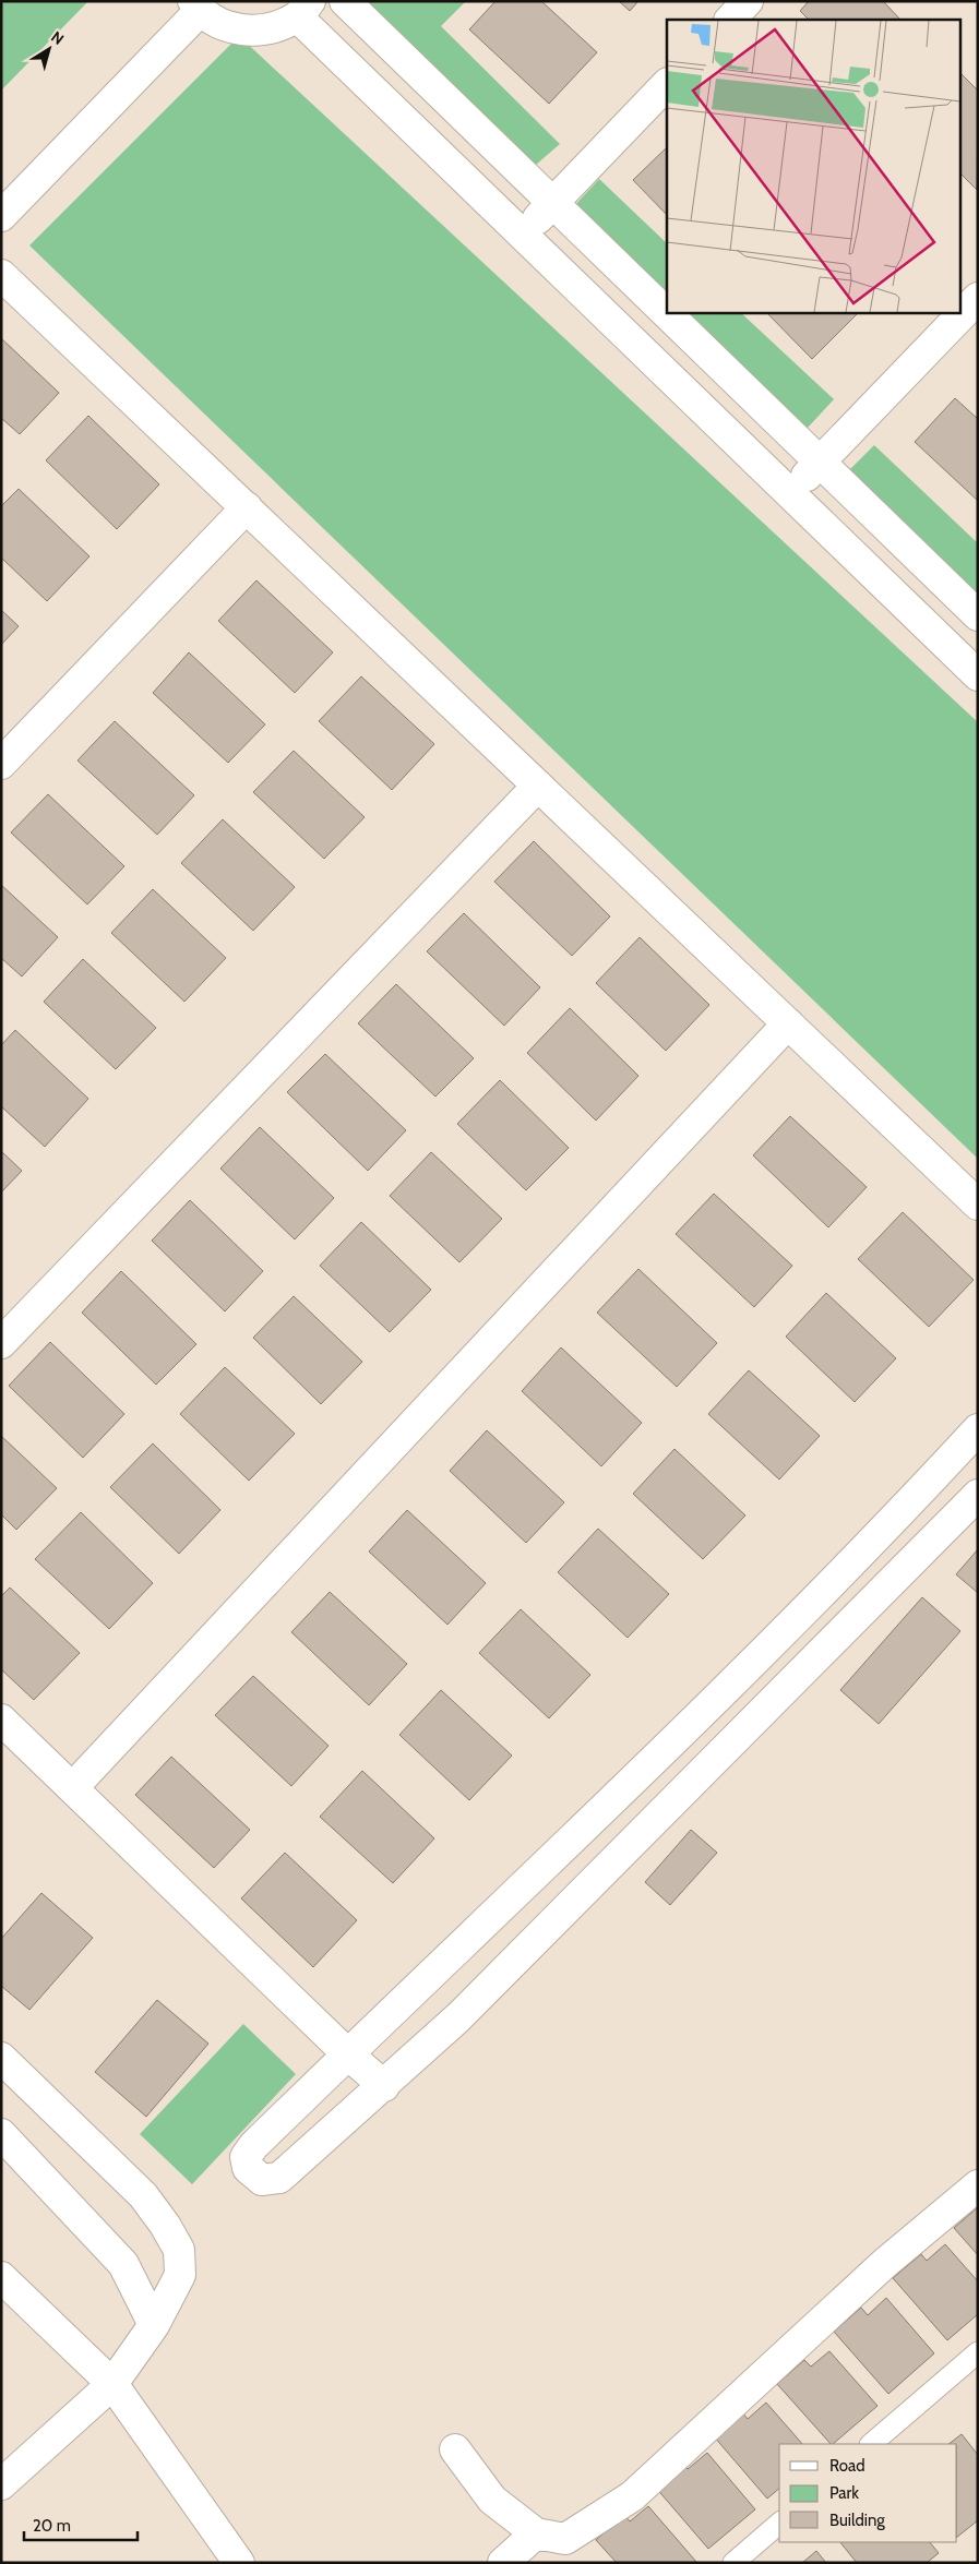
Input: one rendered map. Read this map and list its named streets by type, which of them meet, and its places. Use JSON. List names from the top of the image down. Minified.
{"legend":["Road","Park","Building"],"scale_bar":"20 m","north":"top right"}
